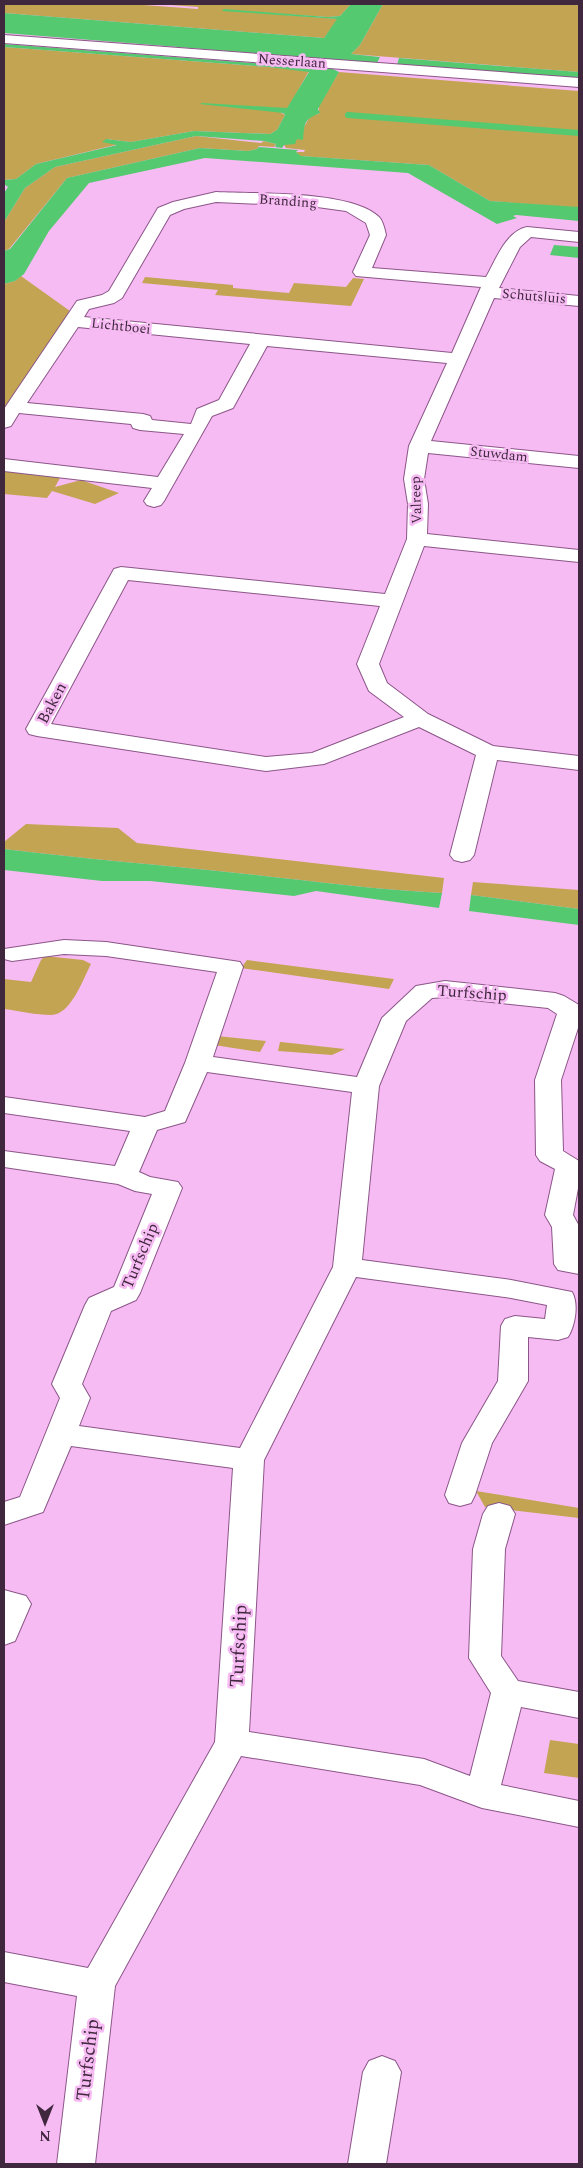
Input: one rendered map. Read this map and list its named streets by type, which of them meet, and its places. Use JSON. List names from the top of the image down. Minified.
{"streets":{"street":["Nesserlaan","Branding","Schutsluis","Lichtboei","Stuwdam","Valreep","Baken","Turfschip"]},"crossings":[["Branding","Schutsluis"],["Branding","Lichtboei"],["Branding","Valreep"],["Schutsluis","Valreep"],["Lichtboei","Valreep"],["Stuwdam","Valreep"],["Valreep","Baken"]],"north":"bottom"}
